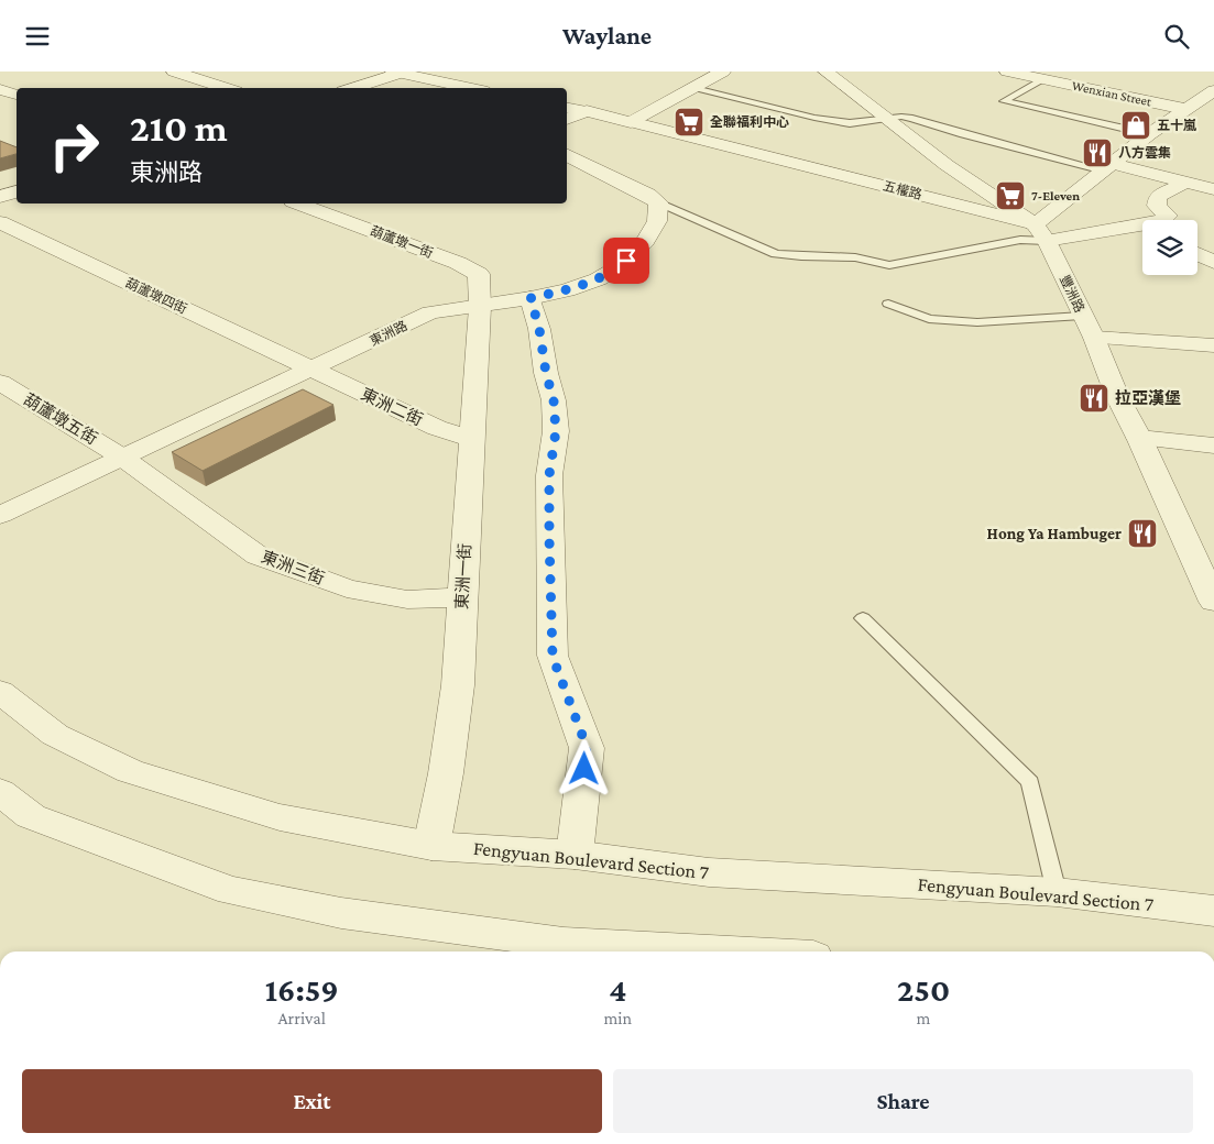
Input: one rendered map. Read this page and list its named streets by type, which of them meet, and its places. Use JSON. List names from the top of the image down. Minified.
{"streets":{"street":["Wenxian Street","五權路","葫蘆墩一街","豐洲路","葫蘆墩四街","東洲路","東洲二街","葫蘆墩五街","東洲三街","東洲一街","Fengyuan Boulevard Section 7"]},"crossings":[["五權路","豐洲路"],["葫蘆墩一街","東洲路"],["葫蘆墩一街","東洲一街"],["葫蘆墩四街","東洲路"],["葫蘆墩四街","東洲二街"],["東洲路","東洲二街"],["東洲路","葫蘆墩五街"],["東洲路","東洲三街"],["東洲路","東洲一街"],["東洲二街","東洲一街"],["葫蘆墩五街","東洲三街"],["東洲三街","東洲一街"],["東洲一街","Fengyuan Boulevard Section 7"]],"places":{"supermarket":["全聯福利中心","7-Eleven"],"shop":["五十嵐"],"restaurant":["八方雲集","拉亞漢堡","Hong Ya Hambuger"]},"page":{"header":"Waylane","turn":["210 m","東洲路"],"eta":["16:59","Arrival","4","min","250","m"],"buttons":["Exit","Share"]}}
